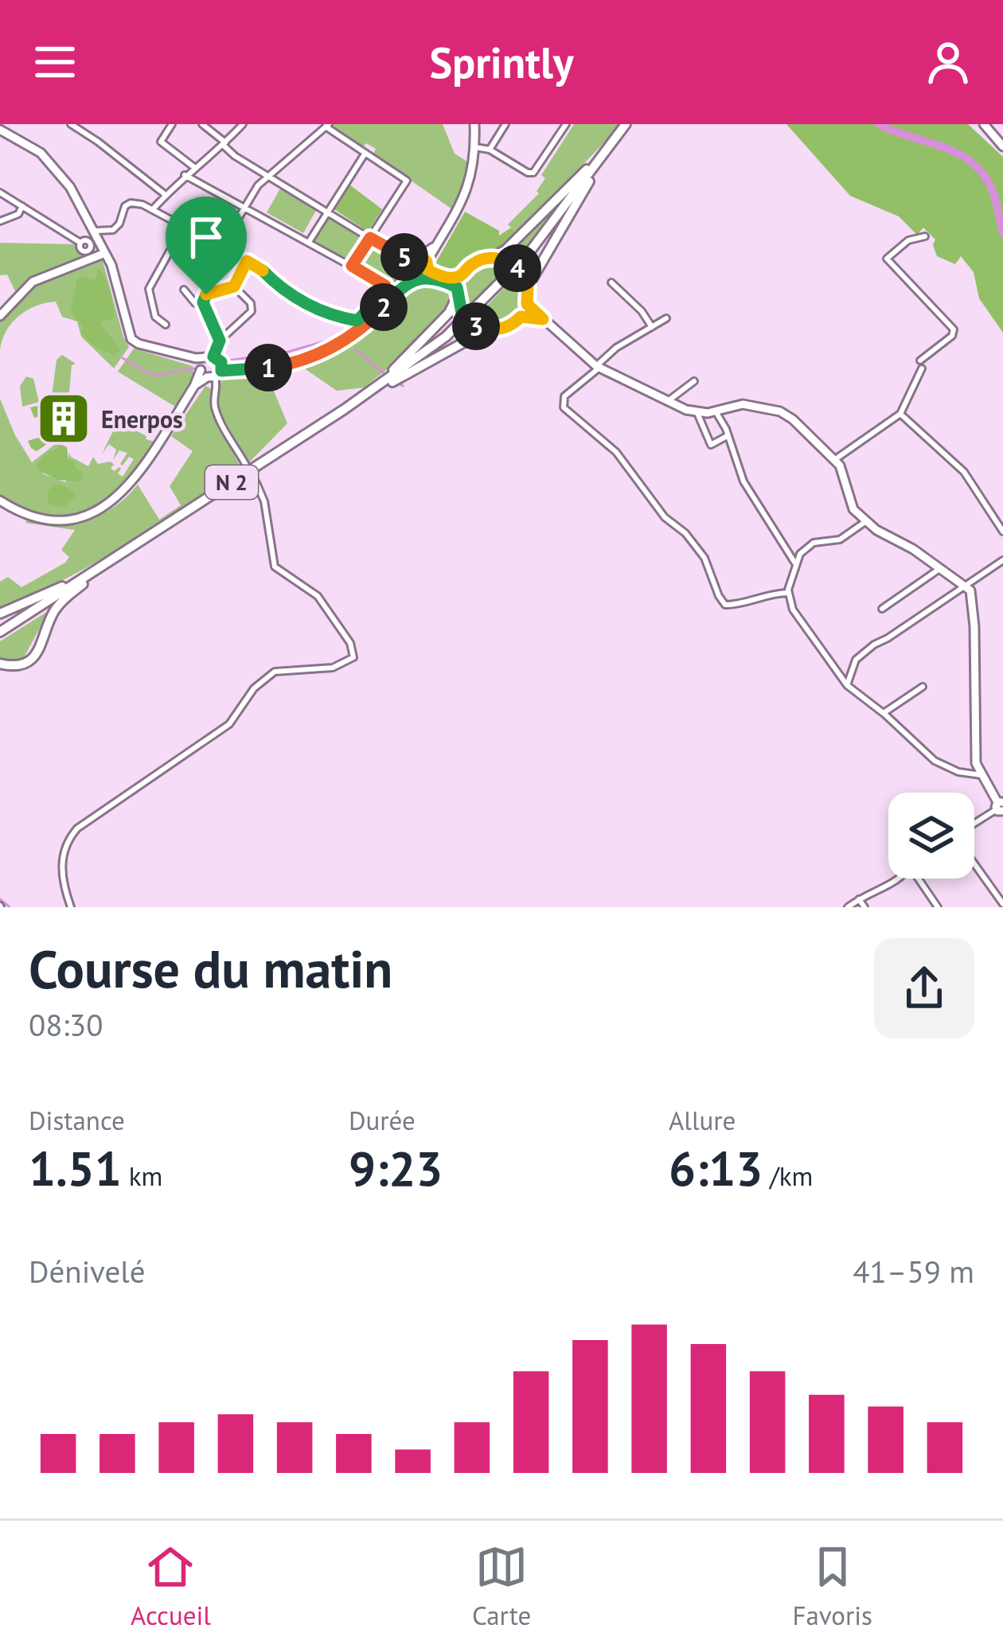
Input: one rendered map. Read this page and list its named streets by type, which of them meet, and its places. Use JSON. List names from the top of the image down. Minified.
{"streets":{"main road":["N 2"]},"places":{"building":["Enerpos"]},"page":{"header":"Sprintly","pins":["5","4","2","3","1"],"heading":["Course du matin","08:30"],"stats":[["Distance","1.51 km"],["Durée","9:23"],["Allure","6:13 /km"]],"chart":["Dénivelé","41–59 m"],"tabs":["Accueil","Carte","Favoris"]}}
